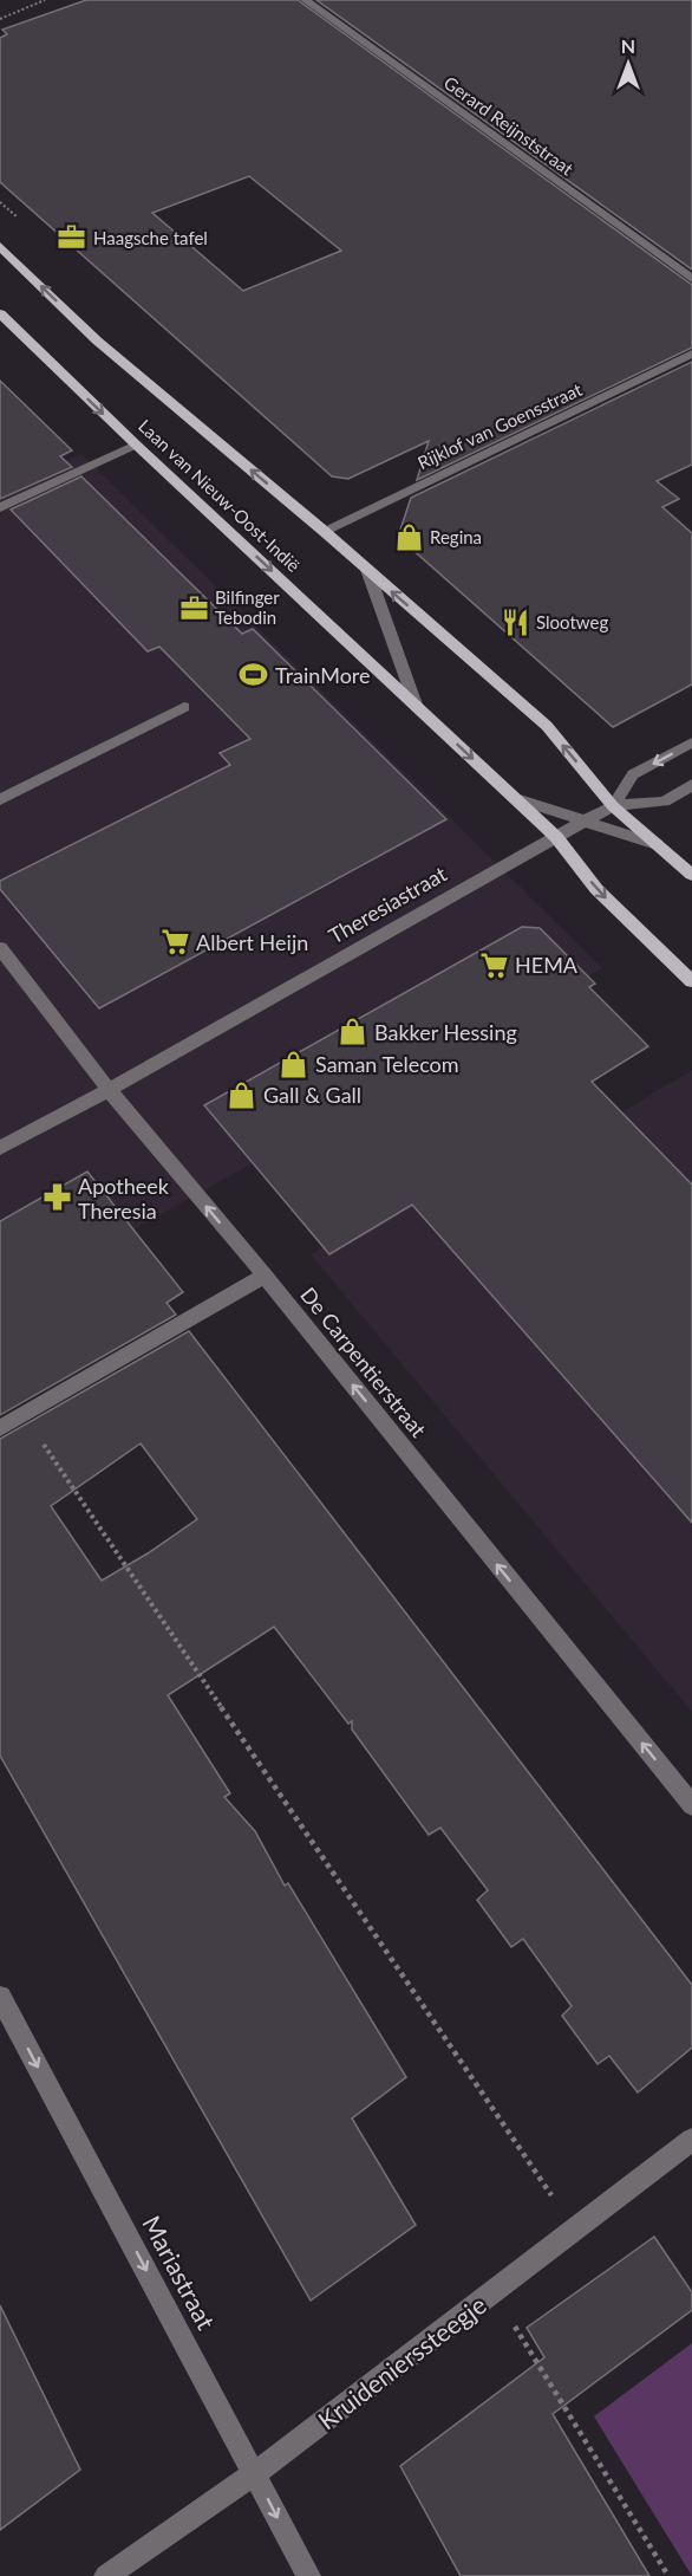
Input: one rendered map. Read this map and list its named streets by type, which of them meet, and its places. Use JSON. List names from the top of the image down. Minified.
{"streets":{"main road":["Laan van Nieuw-Oost-Indië"],"street":["Gerard Reijnststraat","Rijklof van Goensstraat","Theresiastraat","De Carpentierstraat","Mariastraat","Kruidenierssteegje"]},"crossings":[["Rijklof van Goensstraat","Laan van Nieuw-Oost-Indië"],["Laan van Nieuw-Oost-Indië","Theresiastraat"],["Theresiastraat","De Carpentierstraat"],["Mariastraat","Kruidenierssteegje"]],"one_way":["De Carpentierstraat","Mariastraat"],"places":{"office":["Haagsche tafel","Bilfinger Tebodin"],"shop":["Regina","Bakker Hessing","Saman Telecom","Gall & Gall"],"restaurant":["Slootweg"],"sports":["TrainMore"],"supermarket":["Albert Heijn","HEMA"],"pharmacy":["Apotheek Theresia"]},"north":"top"}
